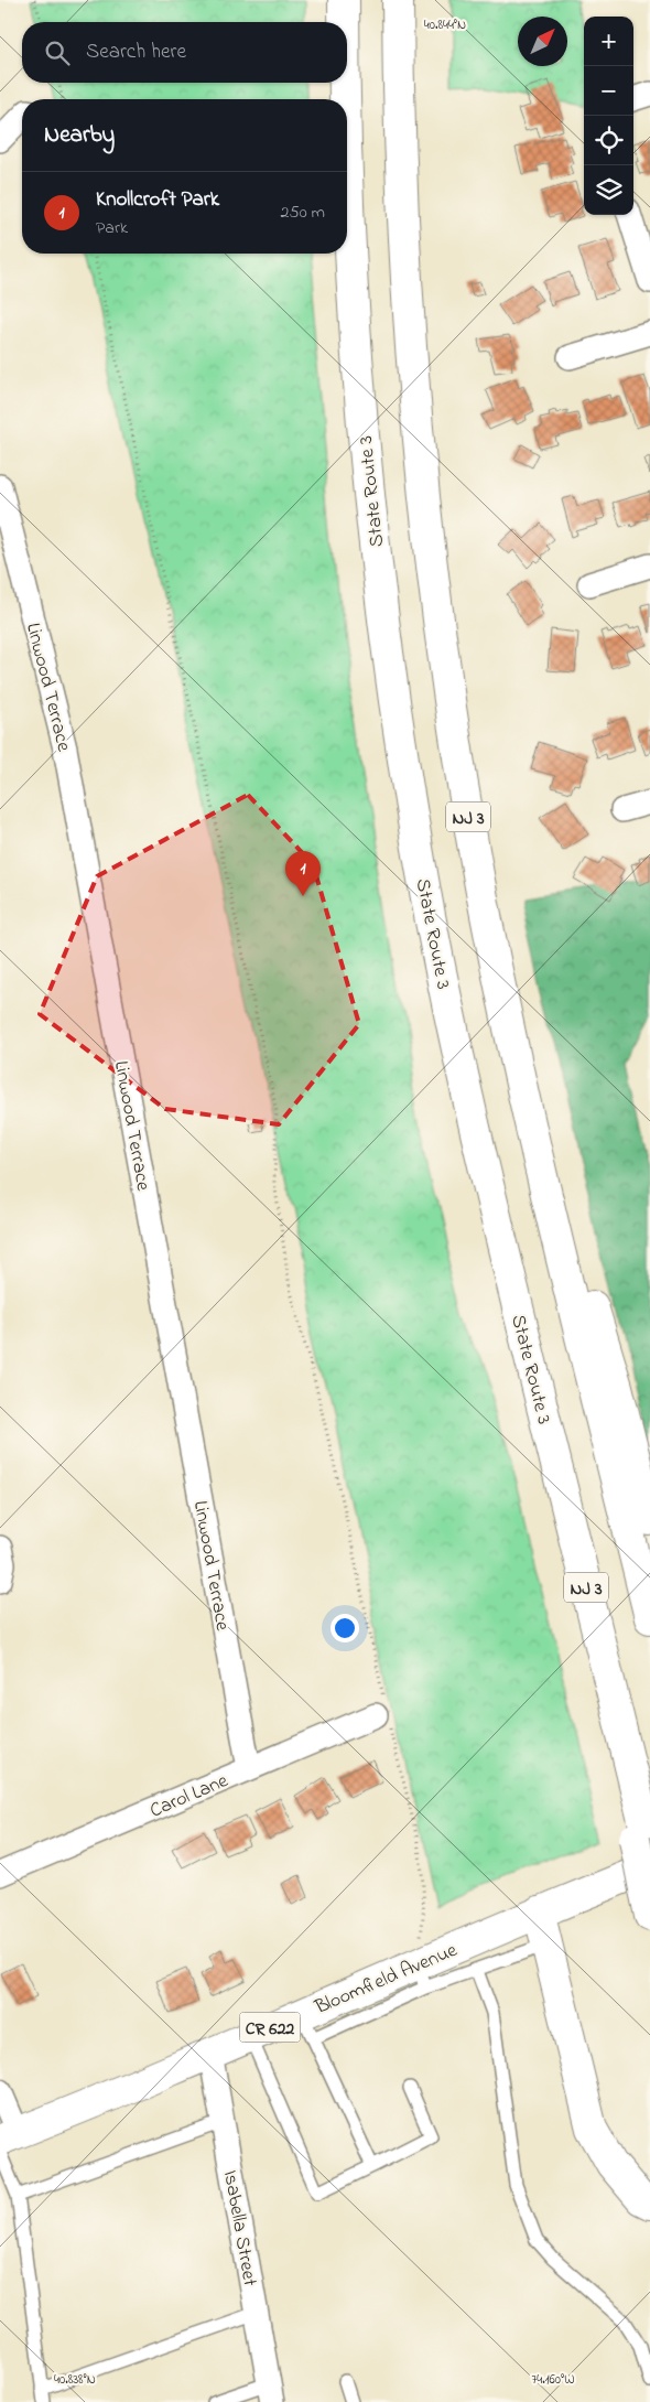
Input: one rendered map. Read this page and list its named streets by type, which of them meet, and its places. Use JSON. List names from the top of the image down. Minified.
{"streets":{"main road":["State Route 3","NJ 3","Bloomfield Avenue","CR 622"],"street":["Linwood Terrace","Carol Lane","Isabella Street"]},"crossings":[["State Route 3","Bloomfield Avenue"],["Linwood Terrace","Carol Lane"],["Bloomfield Avenue","Isabella Street"]],"north":"top right","page":{"map_buttons":["+","−"],"search":"Search here","heading":"Nearby","list":[{"mark":"1","name":"Knollcroft Park","note":"Park","value":"250 m"}],"pins":"1"},"coordinates":["40.844°N","74.160°W","40.838°N"]}
